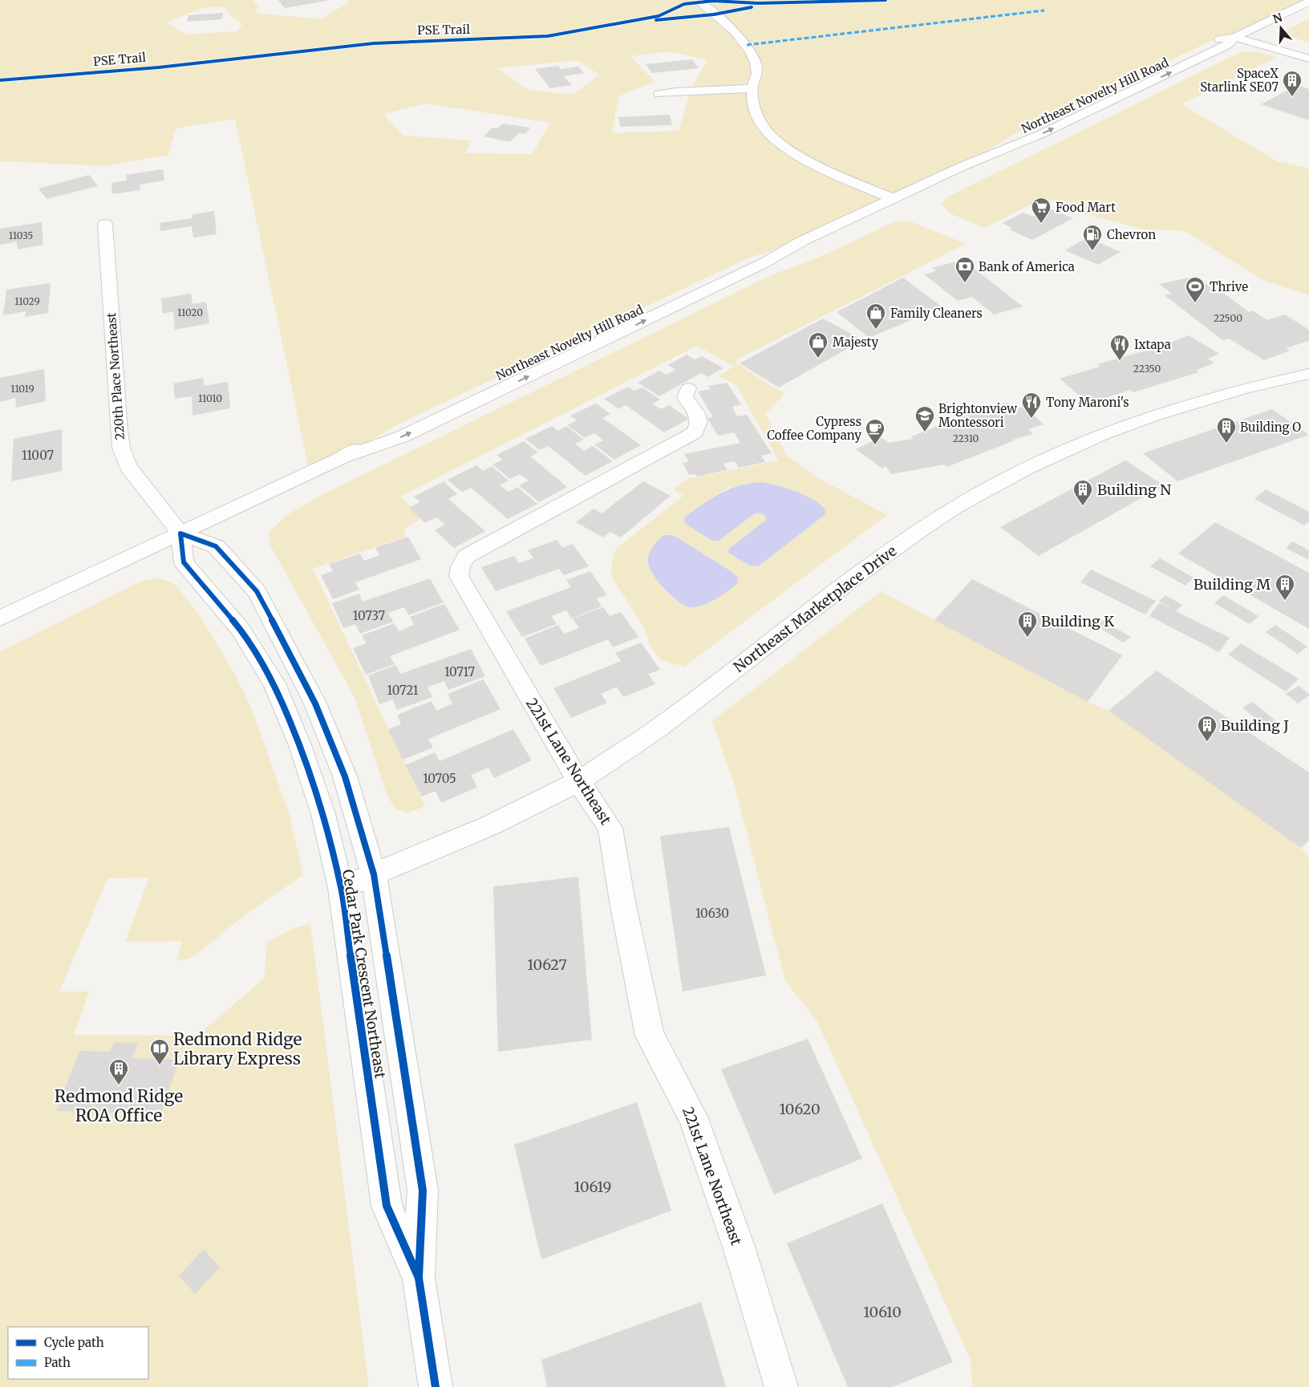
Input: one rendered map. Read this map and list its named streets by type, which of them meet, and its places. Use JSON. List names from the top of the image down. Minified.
{"streets":{"street":["Northeast Novelty Hill Road","220th Place Northeast","Northeast Marketplace Drive","221st Lane Northeast","Cedar Park Crescent Northeast"],"cycle path":["PSE Trail"]},"crossings":[["Northeast Novelty Hill Road","220th Place Northeast"],["Northeast Novelty Hill Road","Cedar Park Crescent Northeast"],["220th Place Northeast","Cedar Park Crescent Northeast"],["Northeast Marketplace Drive","221st Lane Northeast"],["Northeast Marketplace Drive","Cedar Park Crescent Northeast"]],"places":{"building":["SpaceX Starlink SE07","Building O","Building N","Building M","Building K","Building J","Redmond Ridge ROA Office"],"supermarket":["Food Mart"],"fuel station":["Chevron"],"bank":["Bank of America"],"sports":["Thrive"],"shop":["Family Cleaners","Majesty"],"restaurant":["Ixtapa","Tony Maroni's"],"school or university":["Brightonview Montessori"],"cafe":["Cypress Coffee Company"],"library":["Redmond Ridge Library Express"]},"house_numbers":["11035","11029","11020","22500","22350","11019","11010","22310","11007","10737","10717","10721","10705","10630","10627","10620","10619","10610"],"legend":["Cycle path","Path"],"north":"top"}
